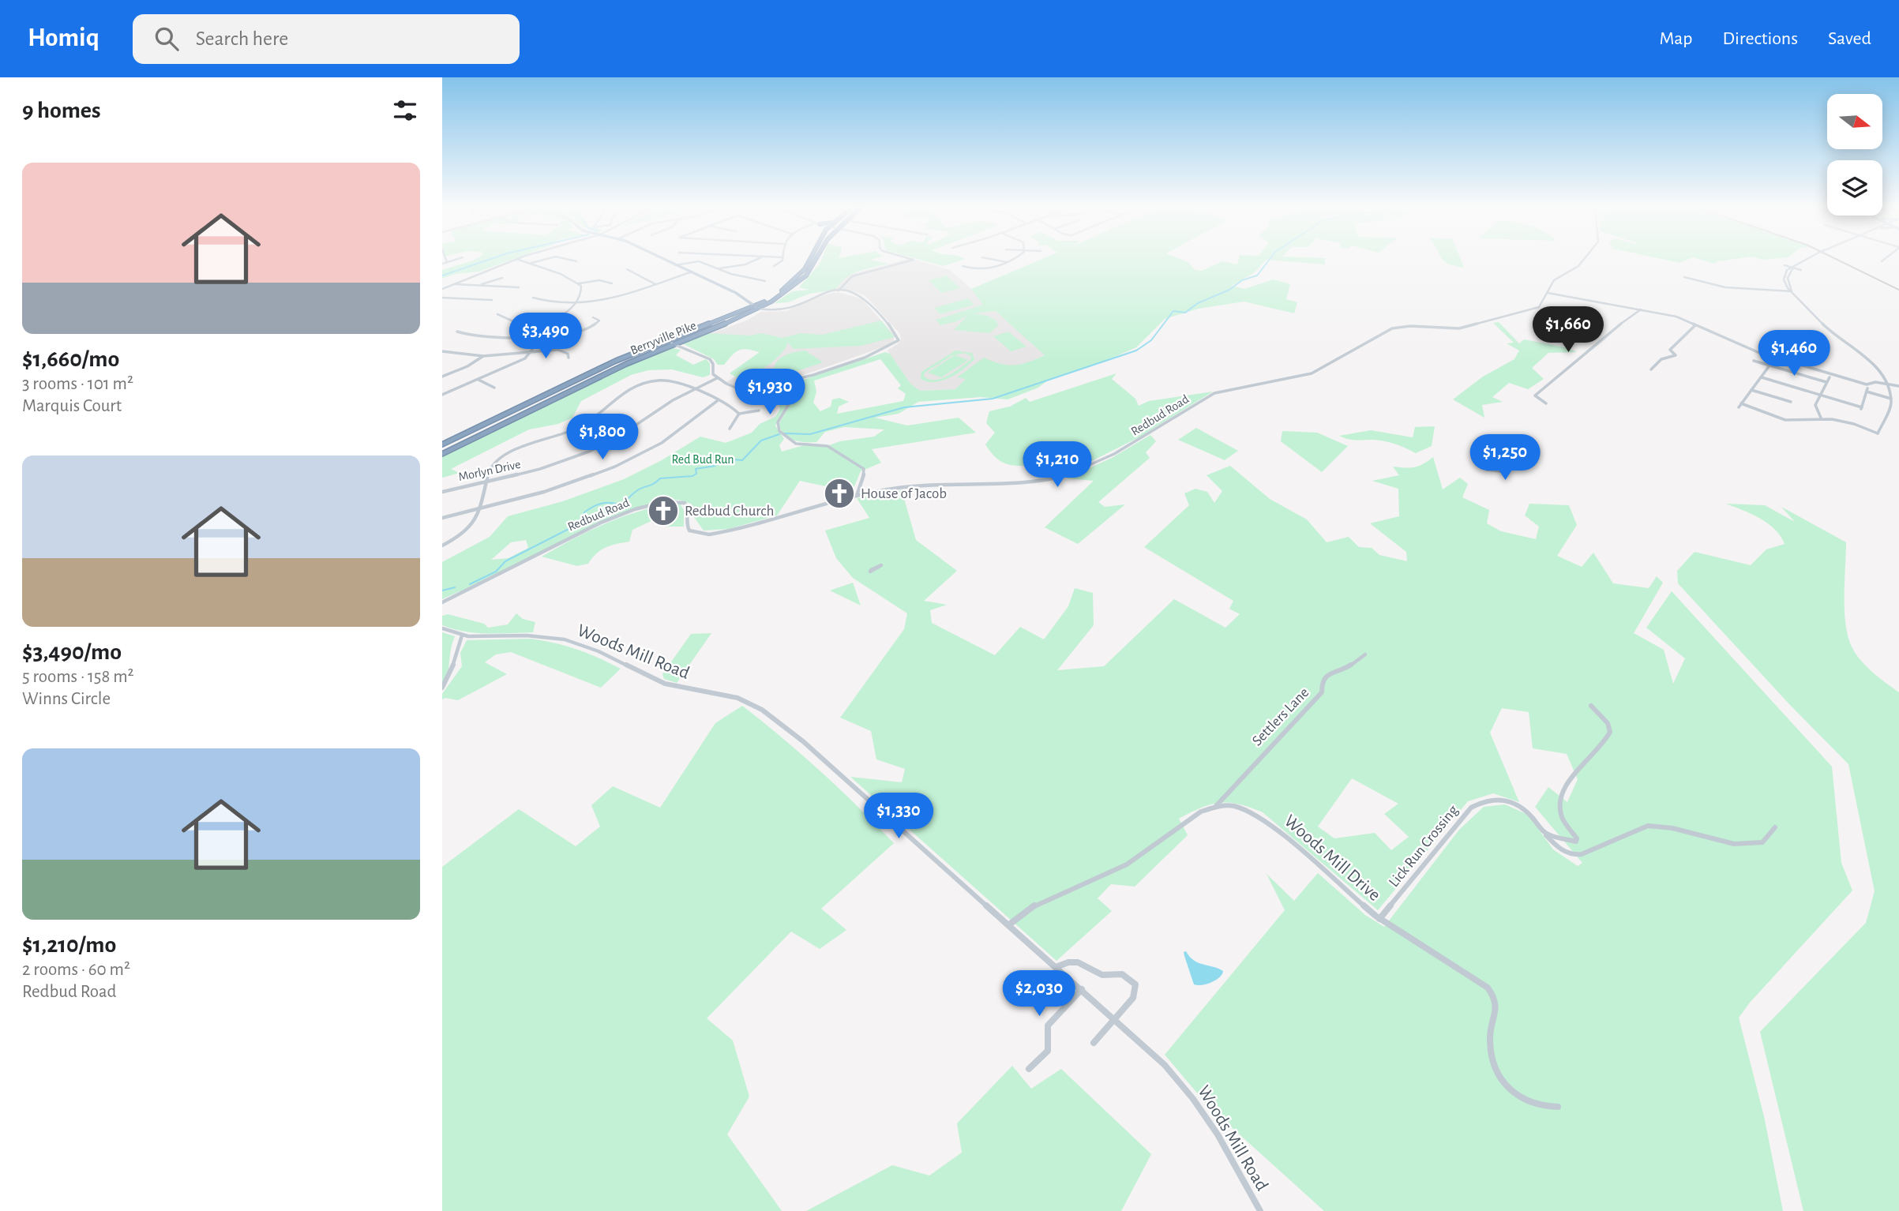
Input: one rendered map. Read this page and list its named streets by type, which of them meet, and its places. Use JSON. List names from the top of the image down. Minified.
{"streets":{"highway":["Berryville Pike"],"street":["Redbud Road","Morlyn Drive","Woods Mill Road","Settlers Lane","Lick Run Crossing","Woods Mill Drive"]},"crossings":[["Woods Mill Road","Woods Mill Drive"],["Settlers Lane","Woods Mill Drive"],["Lick Run Crossing","Woods Mill Drive"]],"parks":["Red Bud Run"],"places":{"church":["House of Jacob","Redbud Church"]},"north":"right","page":{"header":"Homiq","search":"Search here","nav":["Map","Directions","Saved"],"heading":"9 homes","list":[{"name":"$1,660/mo","note":"3 rooms · 101 m² · Marquis Court"},{"name":"$3,490/mo","note":"5 rooms · 158 m² · Winns Circle"},{"name":"$1,210/mo","note":"2 rooms · 60 m² · Redbud Road"}],"price":["$1,660","$3,490","$1,460","$1,930","$1,800","$1,250","$1,210","$1,330","$2,030"]}}
